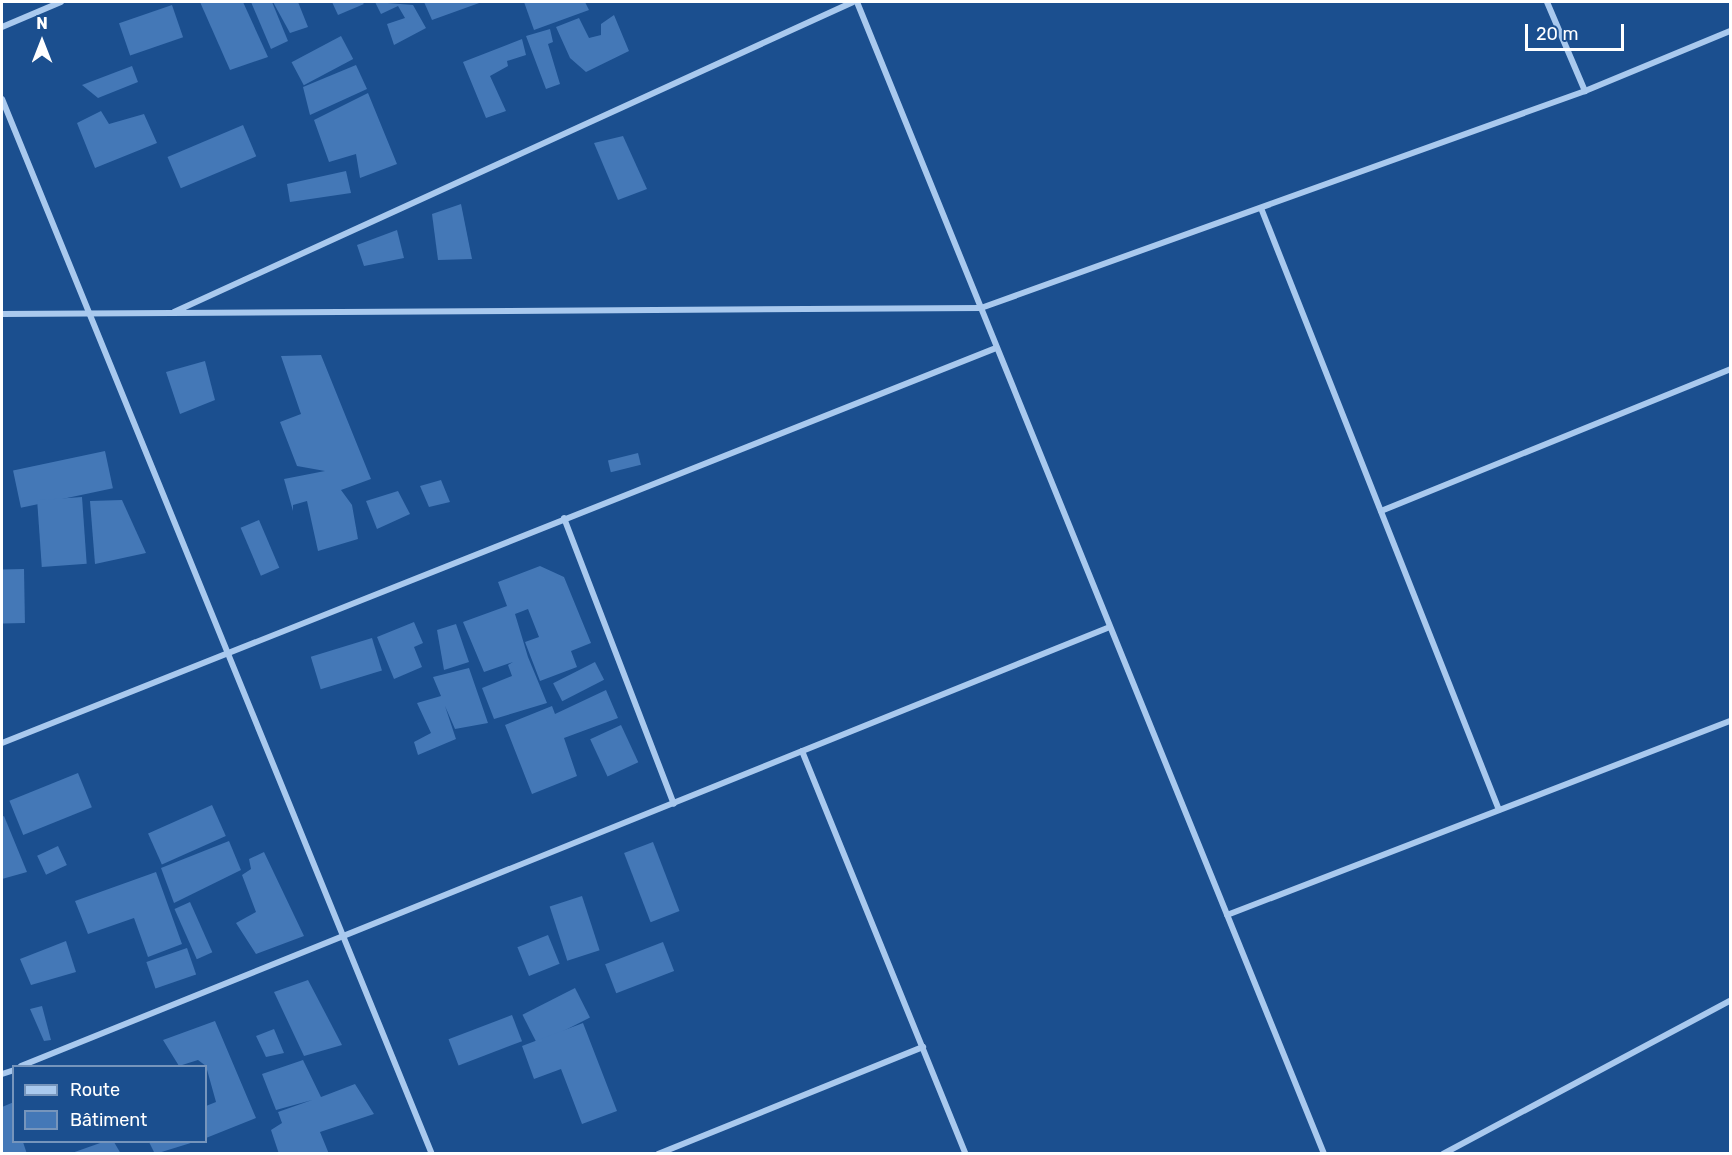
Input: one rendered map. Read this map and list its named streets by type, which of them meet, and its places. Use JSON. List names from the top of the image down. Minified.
{"legend":["Route","Bâtiment"],"scale_bar":"20 m","north":"top"}
